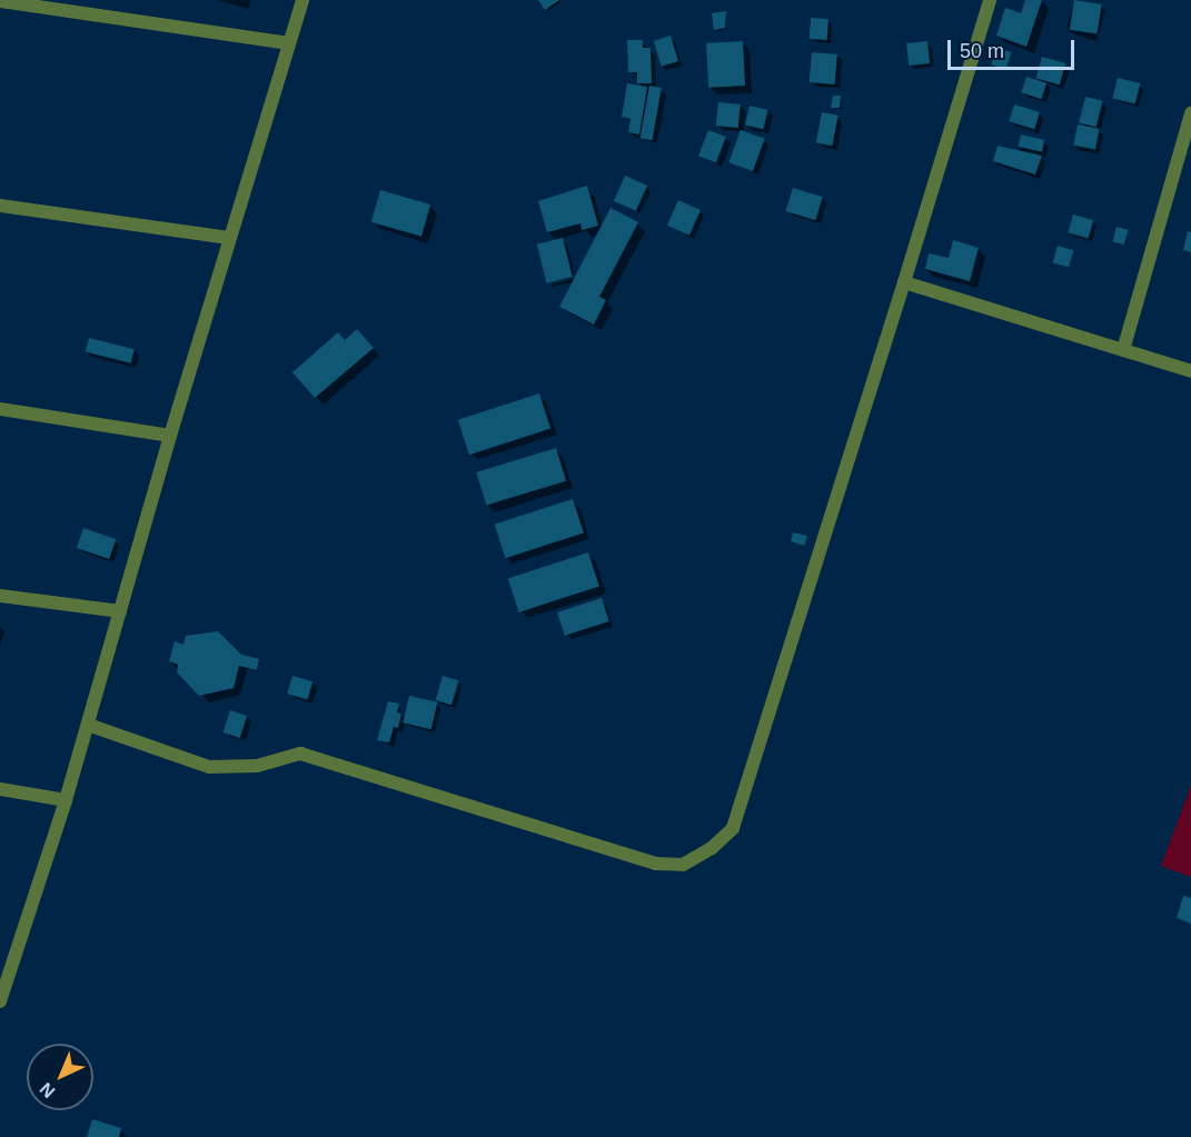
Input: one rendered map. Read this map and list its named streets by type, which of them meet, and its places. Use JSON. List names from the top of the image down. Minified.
{"scale_bar":"50 m","north":"bottom left"}
